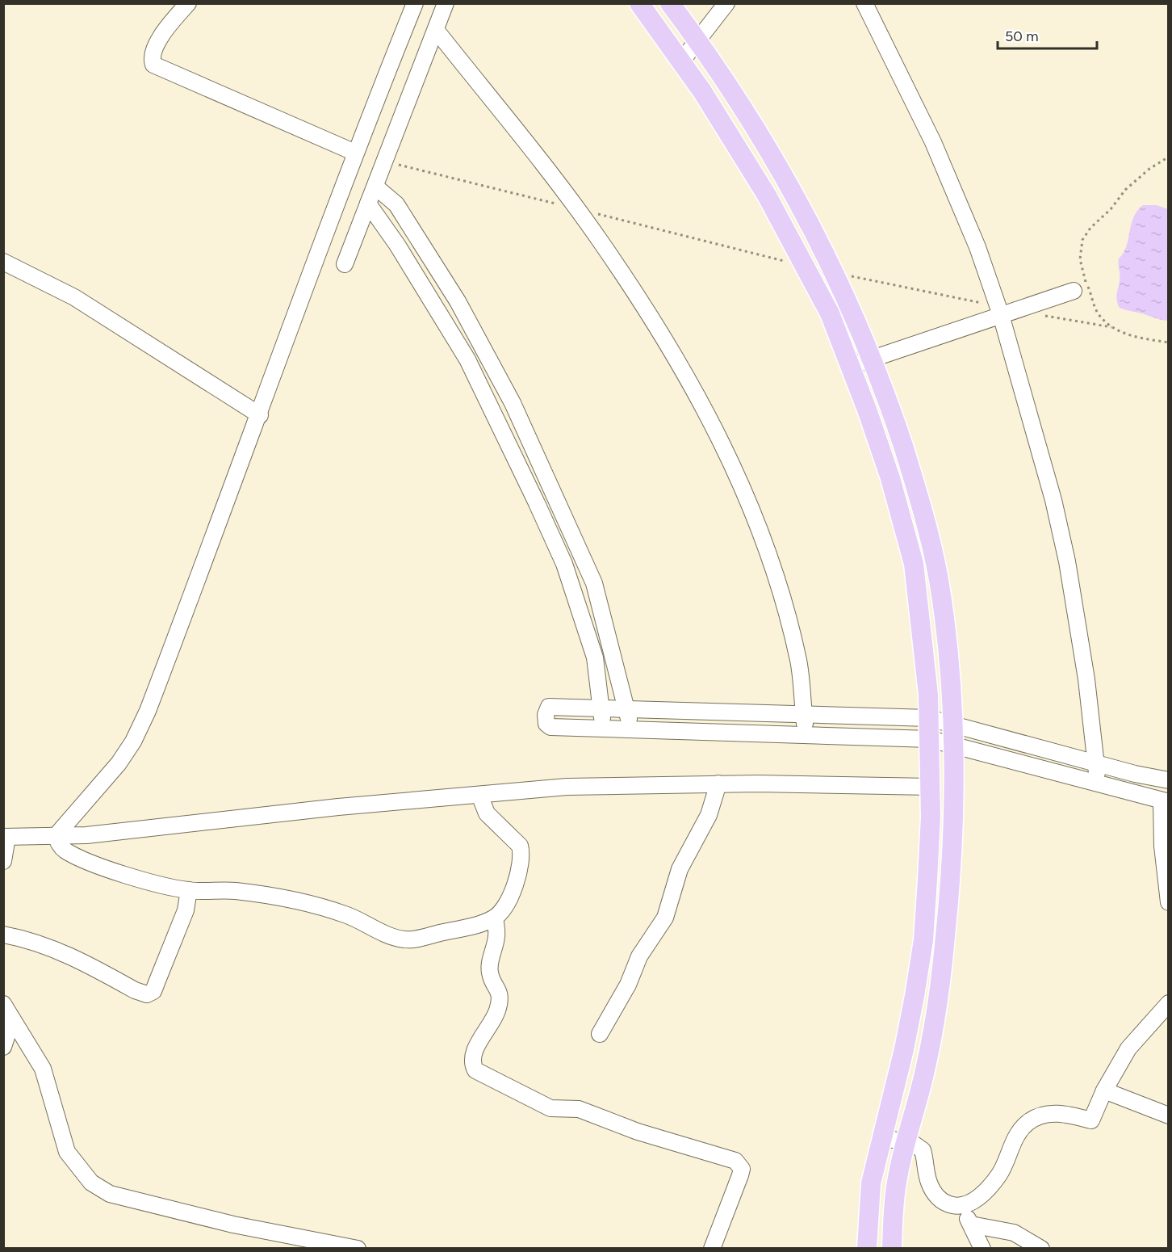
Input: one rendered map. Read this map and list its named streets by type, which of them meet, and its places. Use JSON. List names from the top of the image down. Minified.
{"scale_bar":"50 m"}
